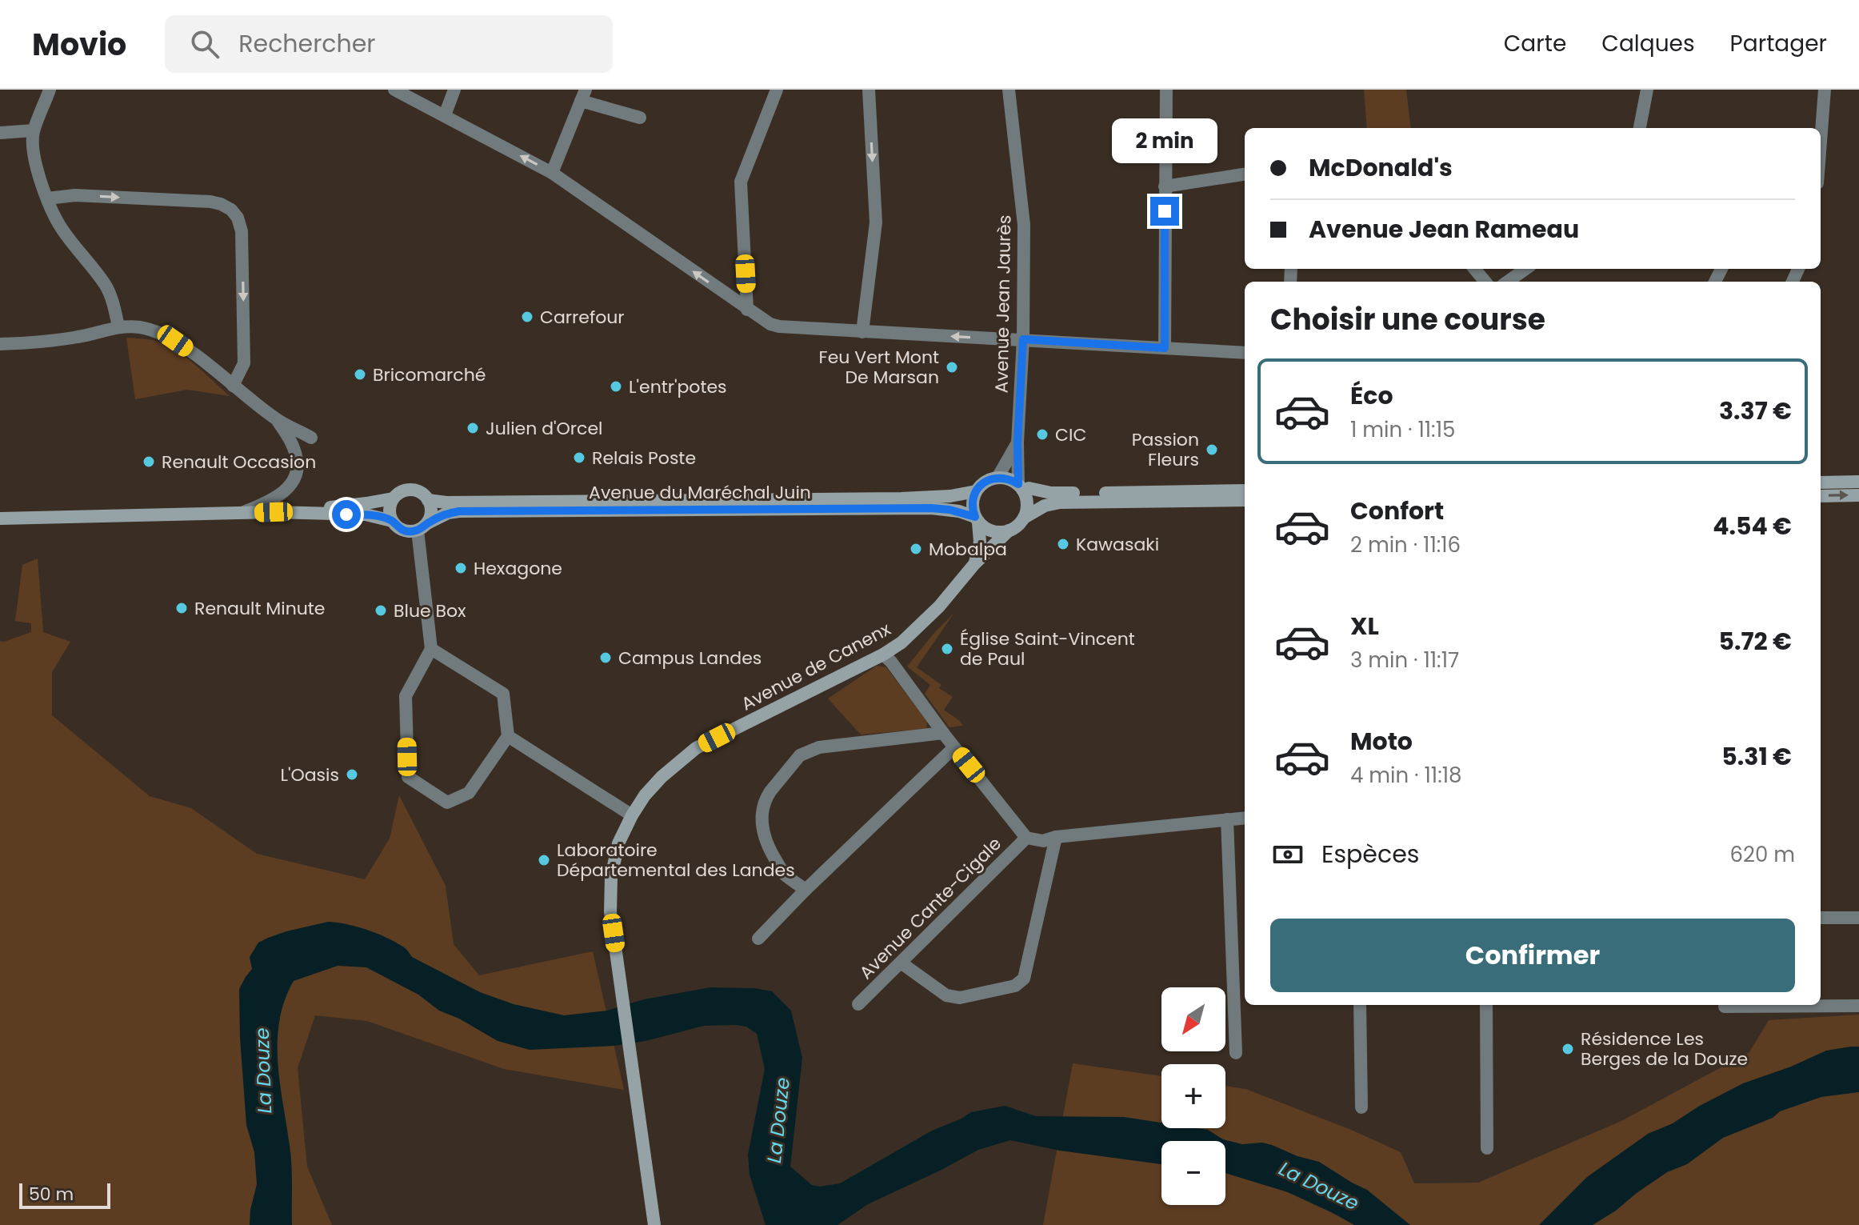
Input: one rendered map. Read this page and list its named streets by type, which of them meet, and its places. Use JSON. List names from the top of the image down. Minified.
{"streets":{"main road":["Avenue du Maréchal Juin","Avenue de Canenx"],"street":["Avenue Jean Jaurès","Avenue Cante-Cigale"]},"crossings":[["Avenue Jean Jaurès","Avenue du Maréchal Juin"],["Avenue Jean Jaurès","Avenue de Canenx"],["Avenue du Maréchal Juin","Avenue de Canenx"]],"water":["La Douze"],"places":["Carrefour","Feu Vert Mont De Marsan","Bricomarché","L'entr'potes","Julien d'Orcel","CIC","Passion Fleurs","Relais Poste","Renault Occasion","Kawasaki","Mobalpa","Hexagone","Renault Minute","Blue Box","Église Saint-Vincent de Paul","Campus Landes","L'Oasis","Laboratoire Départemental des Landes","Résidence Les Berges de la Douze"],"scale_bar":"50 m","north":"bottom left","page":{"header":"Movio","search":"Rechercher","nav":["Carte","Calques","Partager"],"bubble":"2 min","banner":["McDonald's","Avenue Jean Rameau"],"heading":"Choisir une course","list":[{"name":"Éco","note":"1 min · 11:15","value":"3.37 €"},{"name":"Confort","note":"2 min · 11:16","value":"4.54 €"},{"name":"XL","note":"3 min · 11:17","value":"5.72 €"},{"name":"Moto","note":"4 min · 11:18","value":"5.31 €"}],"pay":["Espèces","620 m"],"buttons":"Confirmer","map_buttons":["+","−"],"scale":"50 m"}}
